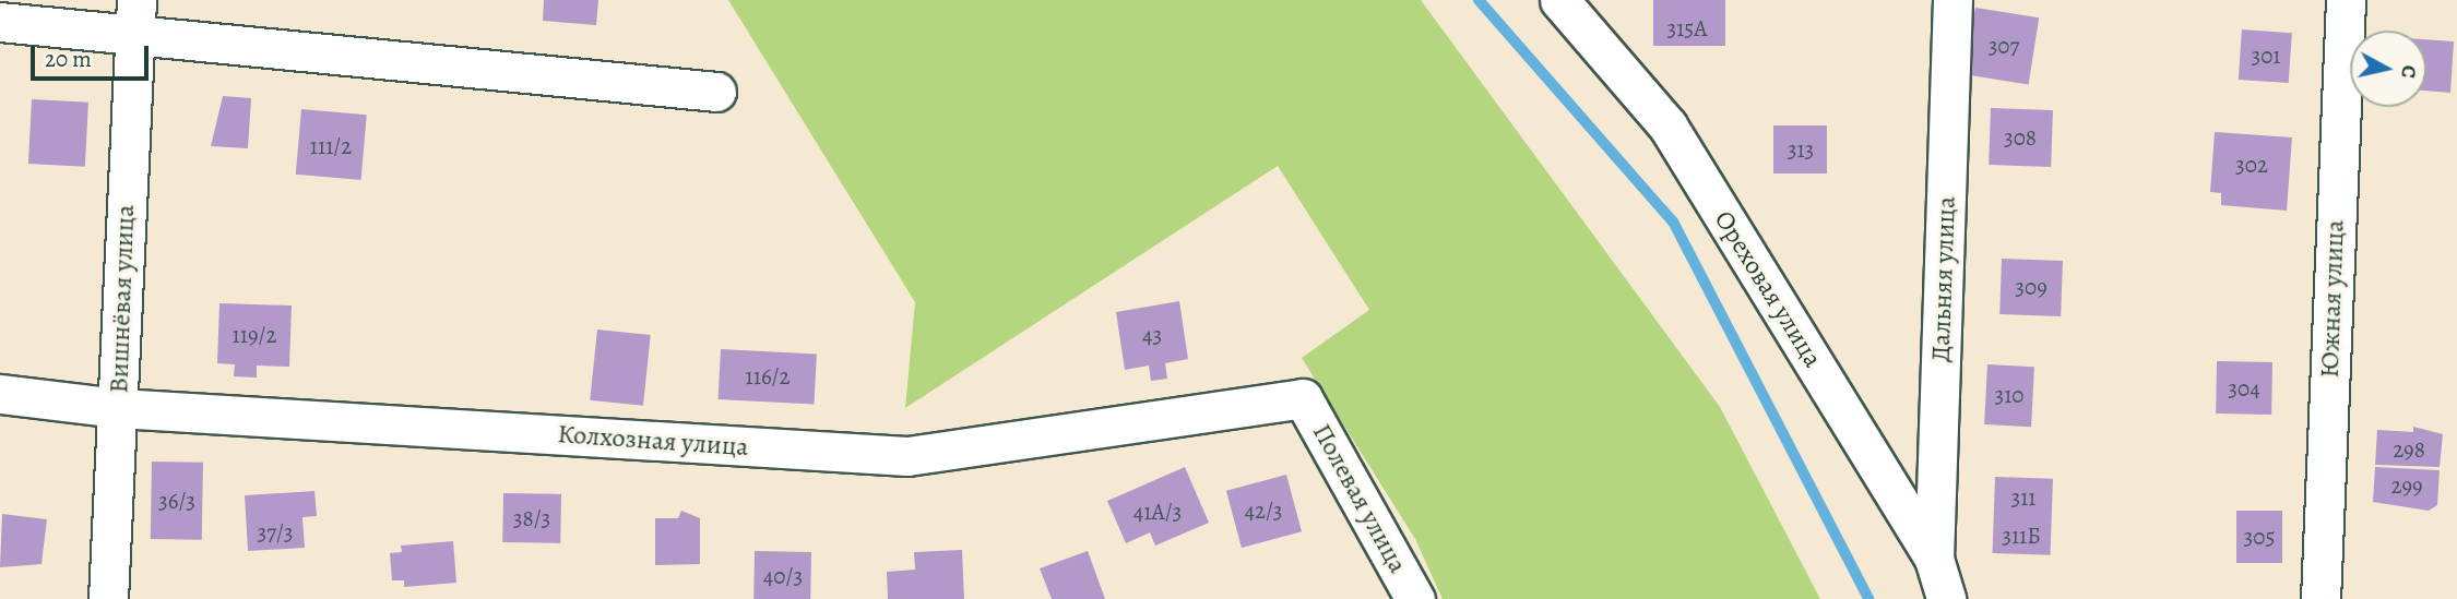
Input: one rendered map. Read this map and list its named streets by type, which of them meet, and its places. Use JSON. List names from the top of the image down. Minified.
{"streets":{"street":["Дальняя улица","Ореховая улица","Вишнёвая улица","Южная улица","Колхозная улица","Полевая улица"]},"crossings":[["Дальняя улица","Ореховая улица"],["Вишнёвая улица","Колхозная улица"],["Колхозная улица","Полевая улица"]],"house_numbers":["315А","307","301","308","111/2","313","302","309","119/2","43","116/2","304","310","298","299","311","36/3","42/3","41А/3","38/3","37/3","311Б","305","40/3"],"scale_bar":"20 m","north":"right"}
